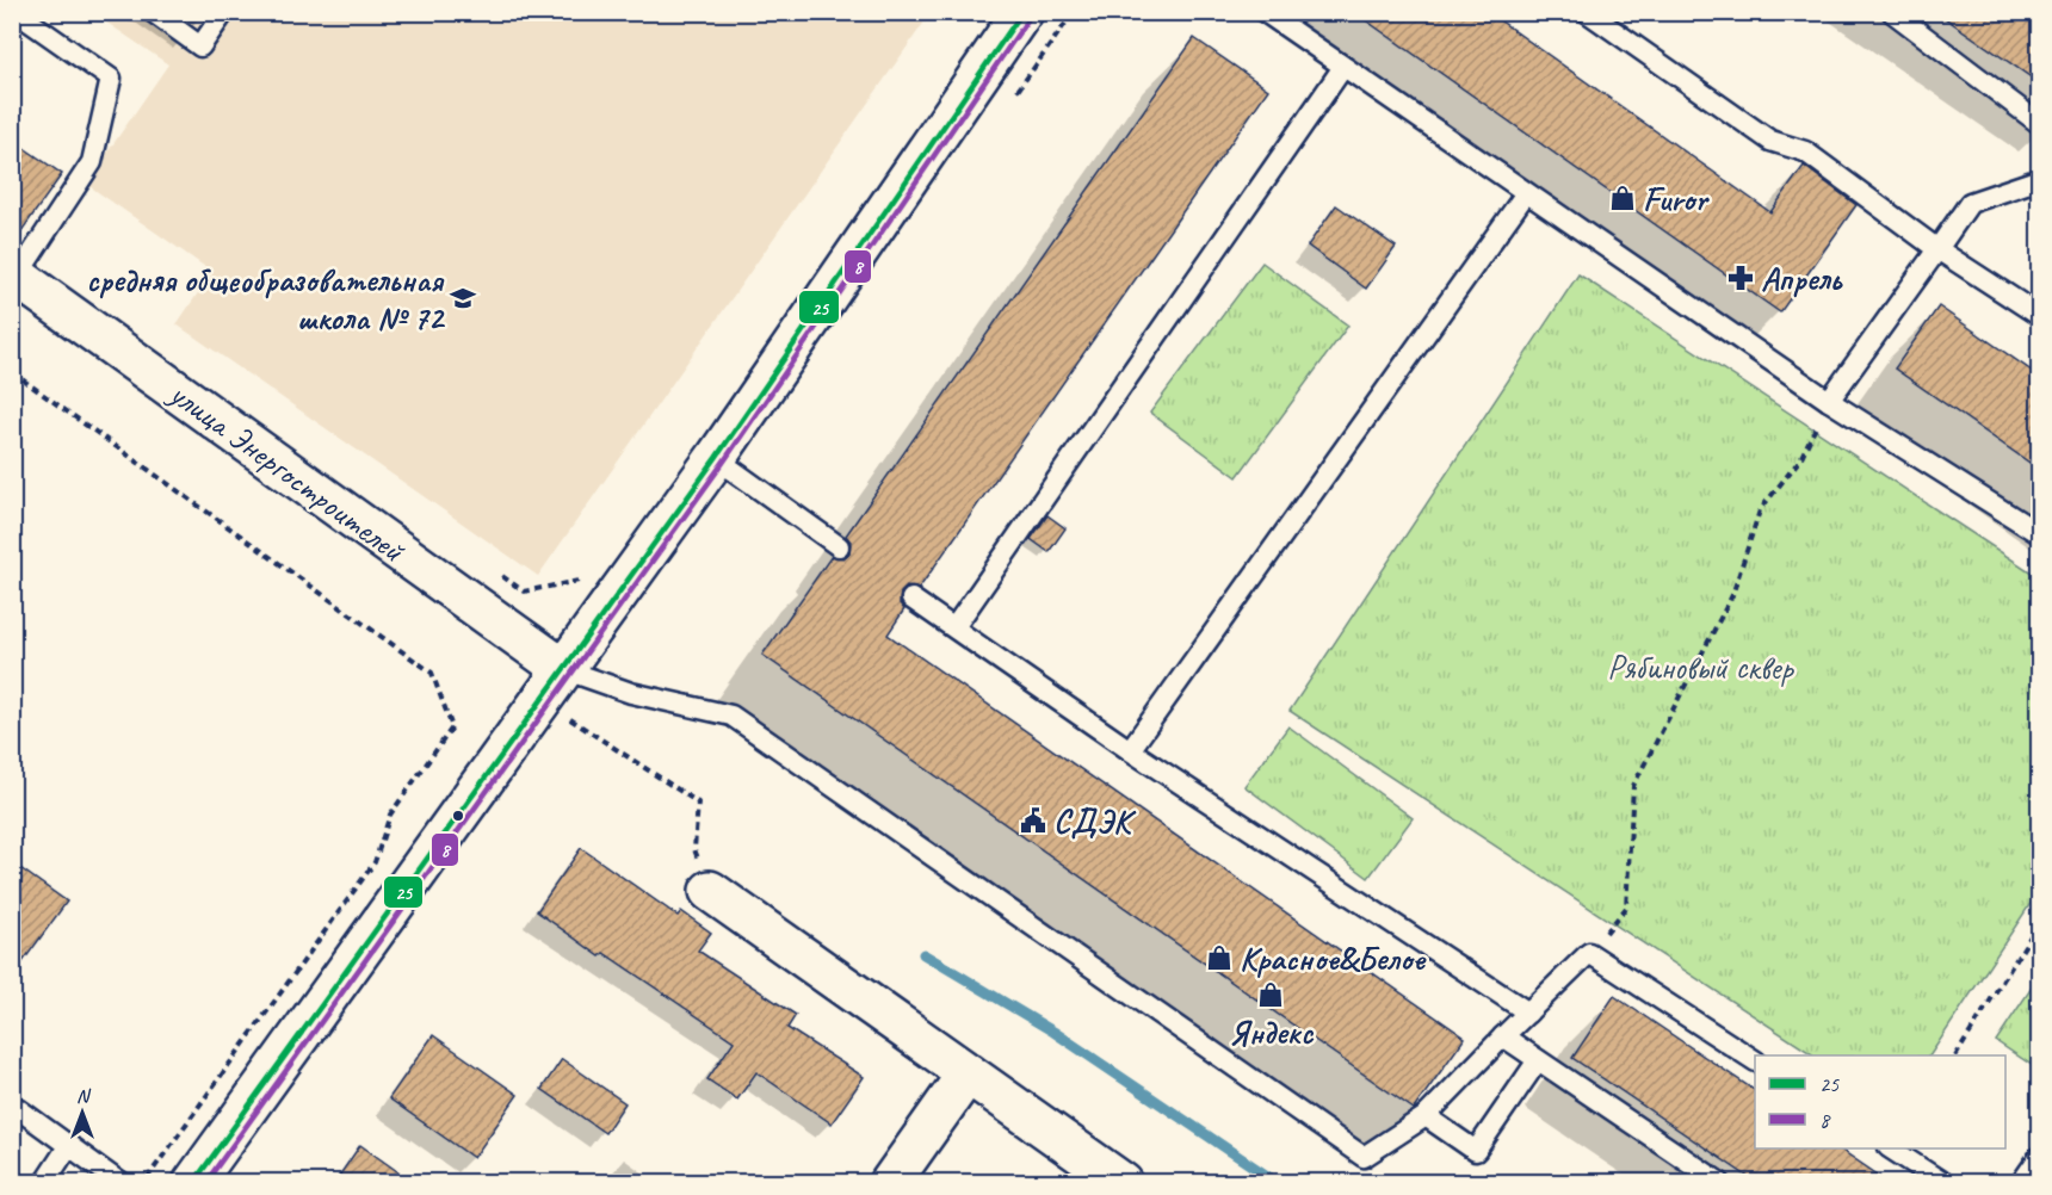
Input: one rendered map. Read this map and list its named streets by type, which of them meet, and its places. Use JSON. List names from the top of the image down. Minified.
{"streets":{"street":["улица Энергостроителей"]},"parks":["Рябиновый сквер"],"places":{"shop":["Furor","Красное&Белое","Яндекс"],"pharmacy":["Апрель"],"school or university":["средняя общеобразовательная школа № 72"],"public building":["СДЭК"]},"lines":["transit line 25","transit line 8"],"legend":["25","8"],"north":"top"}
